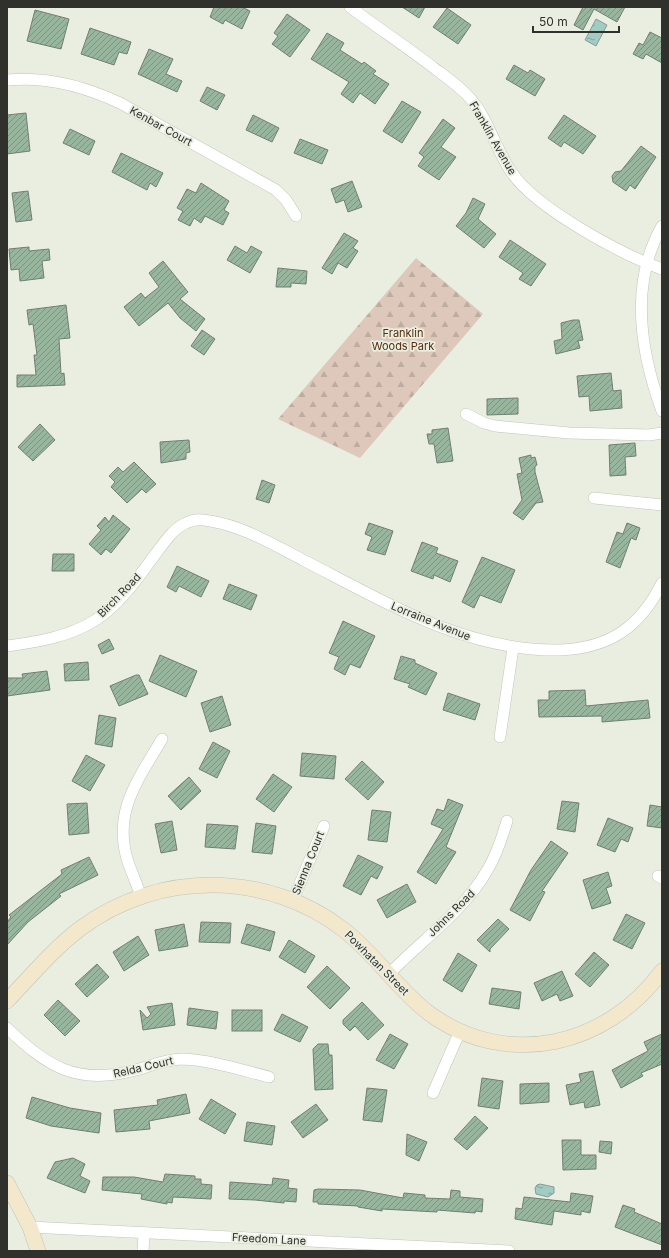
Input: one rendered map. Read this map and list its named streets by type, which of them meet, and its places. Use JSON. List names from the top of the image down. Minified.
{"streets":{"street":["Kenbar Court","Franklin Avenue","Birch Road","Lorraine Avenue","Sienna Court","Johns Road","Powhatan Street","Relda Court","Freedom Lane"]},"crossings":[["Birch Road","Lorraine Avenue"],["Sienna Court","Powhatan Street"],["Johns Road","Powhatan Street"]],"parks":["Franklin Woods Park"],"scale_bar":"50 m"}
